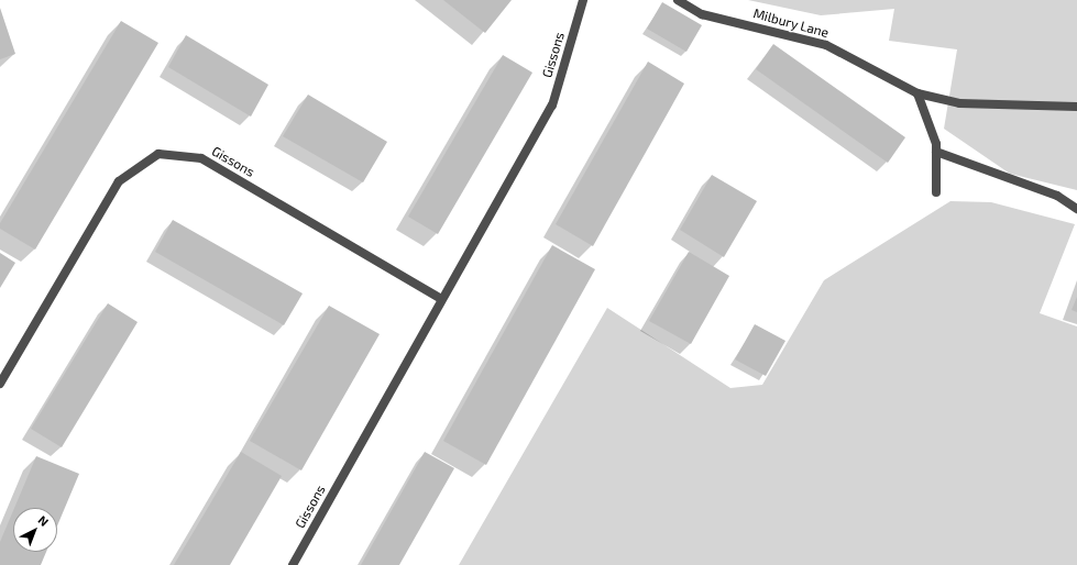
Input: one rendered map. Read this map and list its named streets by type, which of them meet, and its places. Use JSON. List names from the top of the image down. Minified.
{"streets":{"street":["Milbury Lane","Gissons"]},"north":"top right"}
